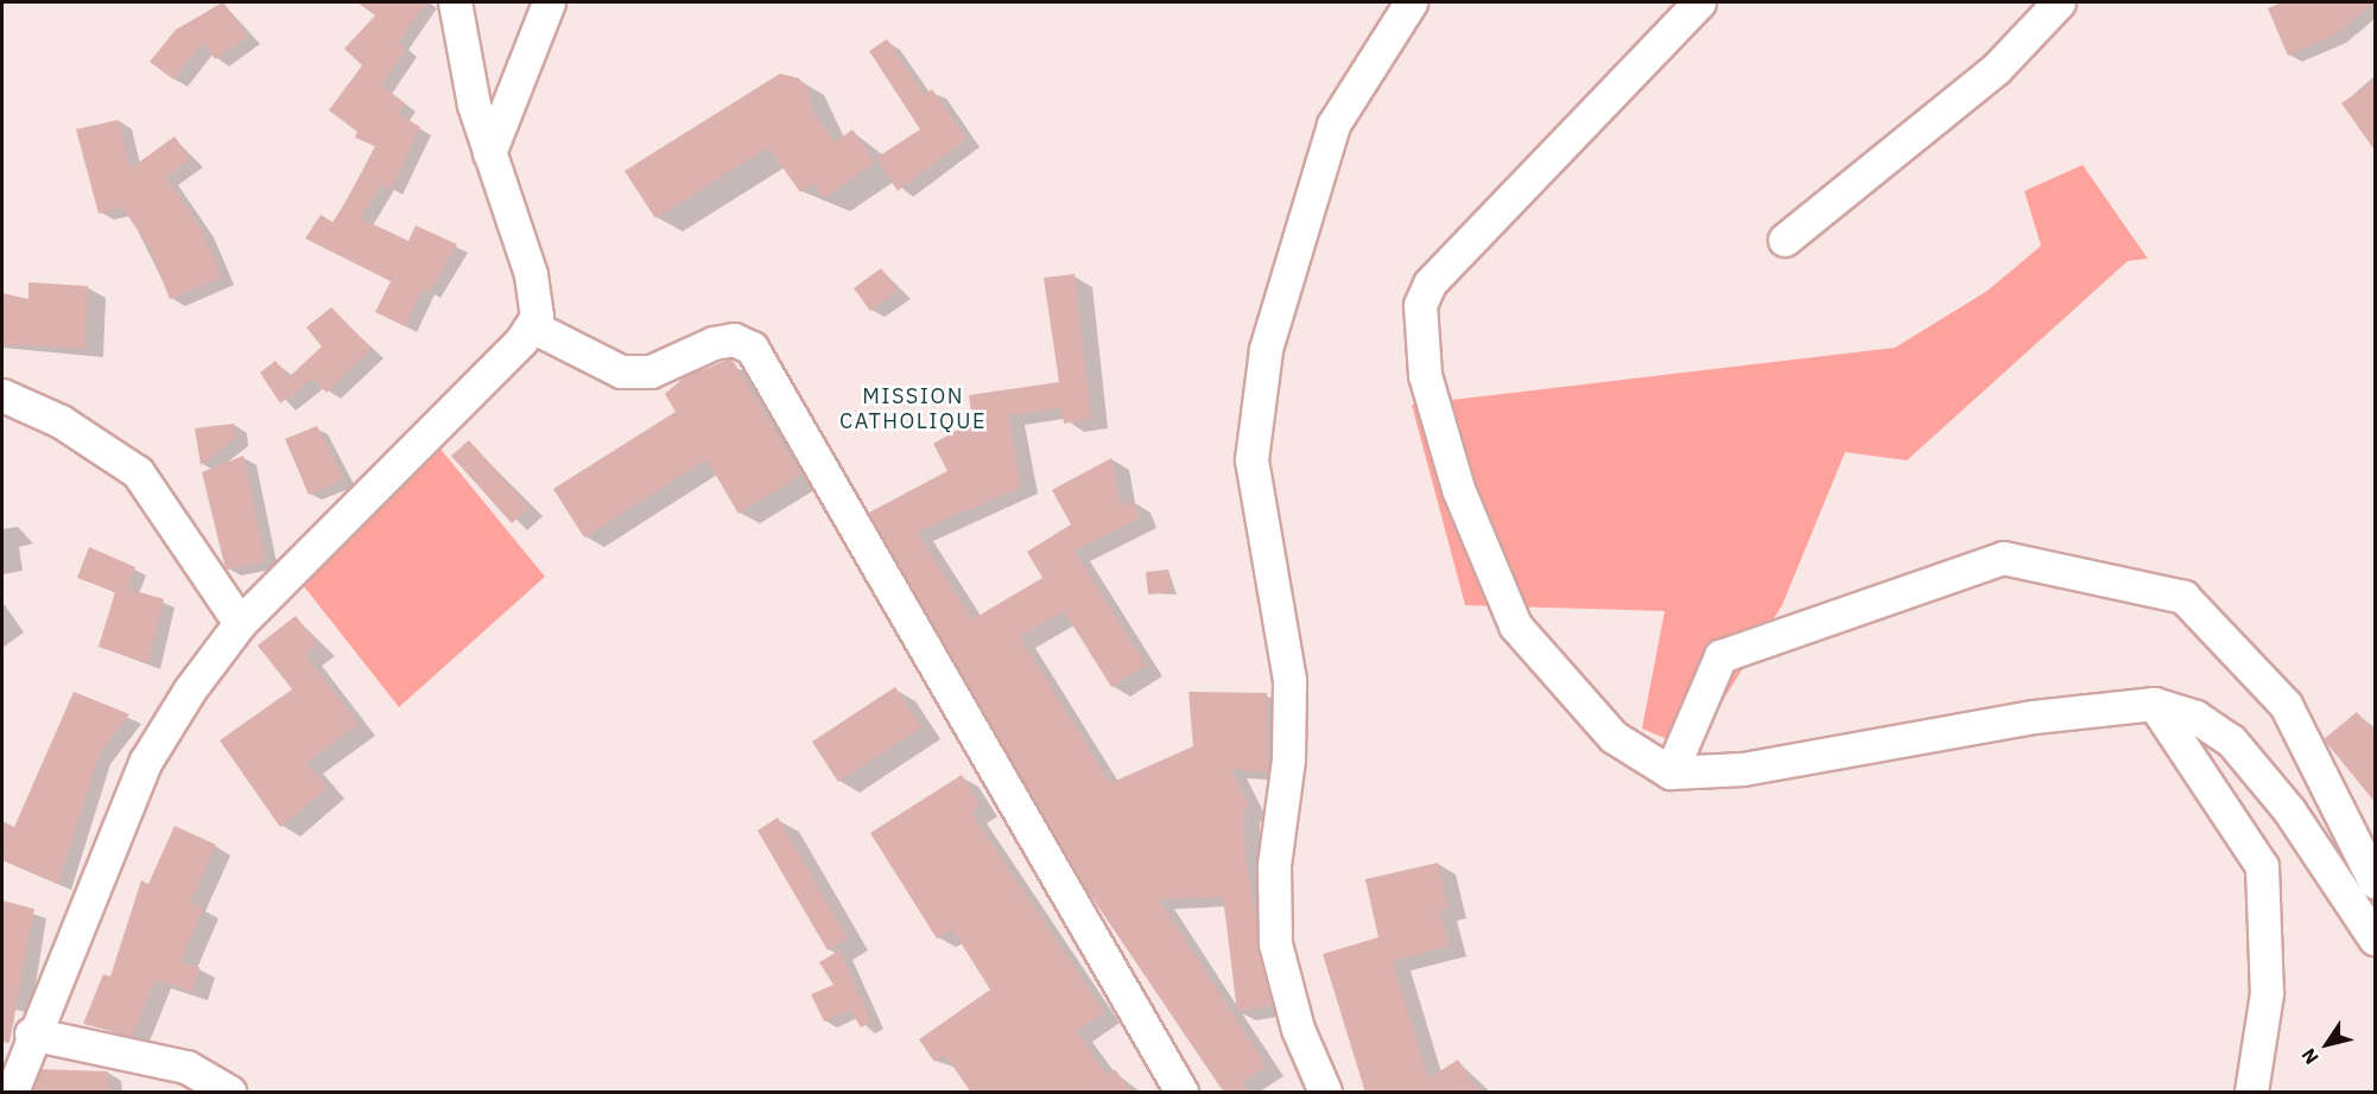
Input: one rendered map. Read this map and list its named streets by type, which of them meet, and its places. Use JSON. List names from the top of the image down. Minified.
{"districts":["MISSION CATHOLIQUE"],"north":"bottom left"}
